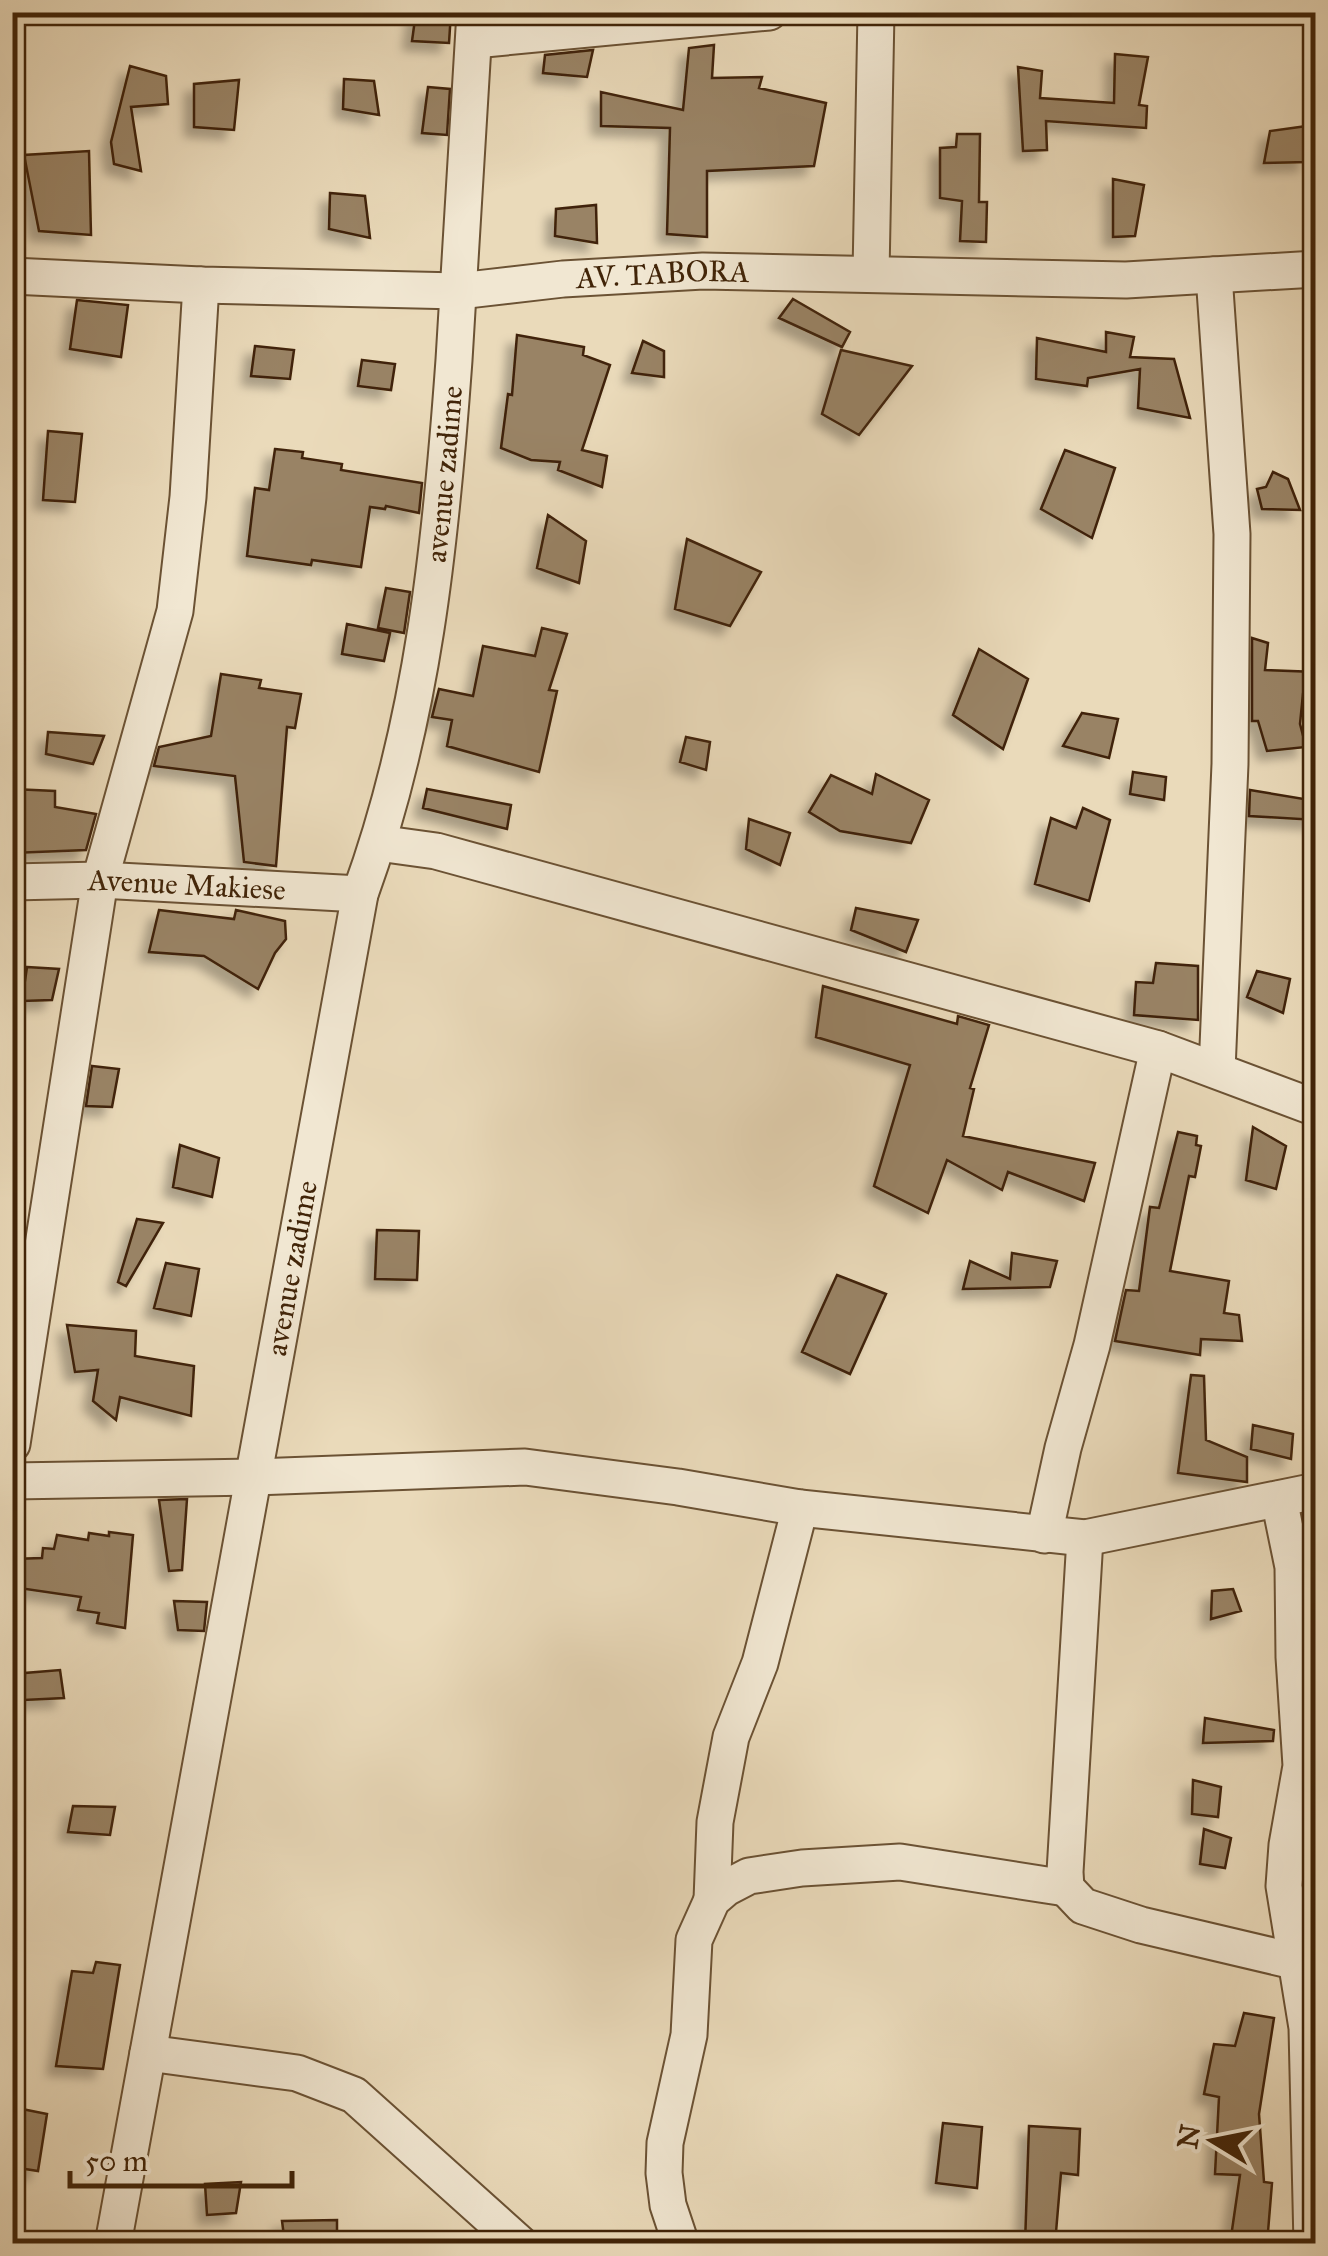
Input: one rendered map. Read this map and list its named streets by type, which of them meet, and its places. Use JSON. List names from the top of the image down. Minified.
{"streets":{"street":["AV. TABORA","avenue zadime","Avenue Makiese"]},"crossings":[["AV. TABORA","avenue zadime"],["avenue zadime","Avenue Makiese"]],"scale_bar":"50 m","north":"left"}
